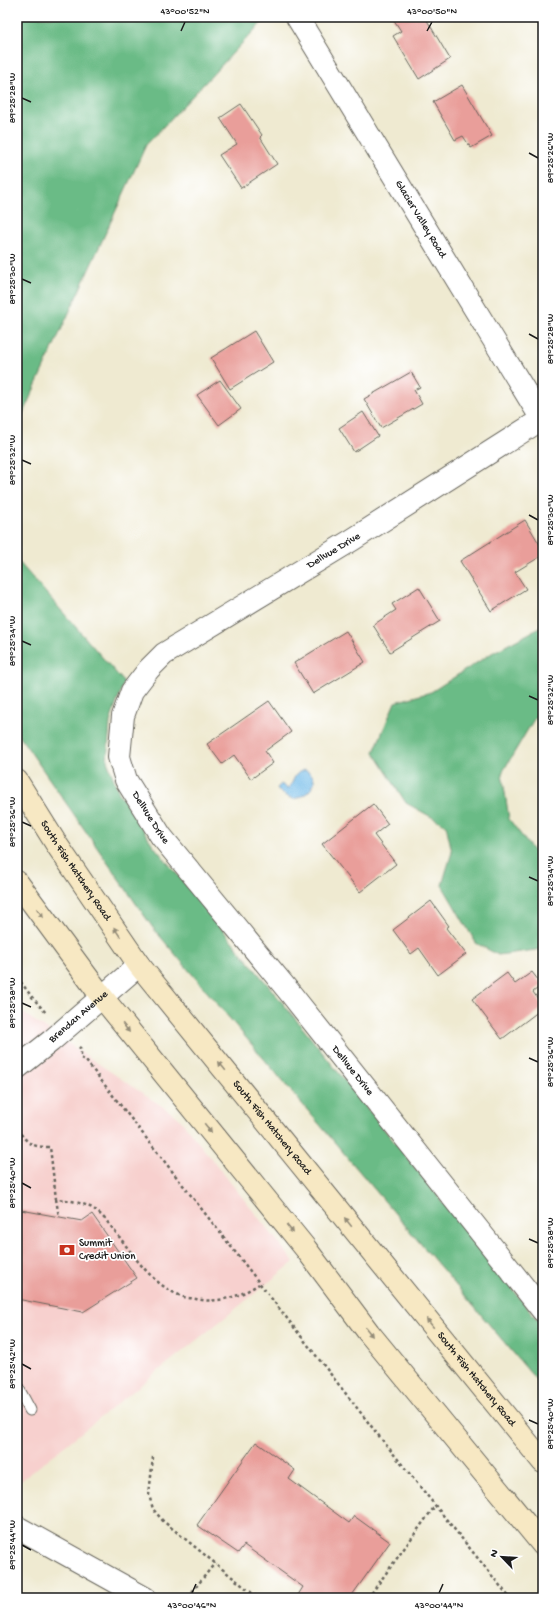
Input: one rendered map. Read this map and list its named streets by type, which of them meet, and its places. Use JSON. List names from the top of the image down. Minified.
{"streets":{"main road":["South Fish Hatchery Road"],"street":["Glacier Valley Road","Dellvue Drive","Brendan Avenue"]},"crossings":[["Glacier Valley Road","Dellvue Drive"],["South Fish Hatchery Road","Brendan Avenue"]],"places":{"bank":["Summit Credit Union"]},"north":"top left","coordinates":["43°00'52\"N","43°00'50\"N","89°25'28\"W","89°25'26\"W","89°25'30\"W","89°25'32\"W","89°25'34\"W","89°25'36\"W","89°25'38\"W","89°25'40\"W","89°25'42\"W","89°25'44\"W","43°00'46\"N","43°00'44\"N"]}
